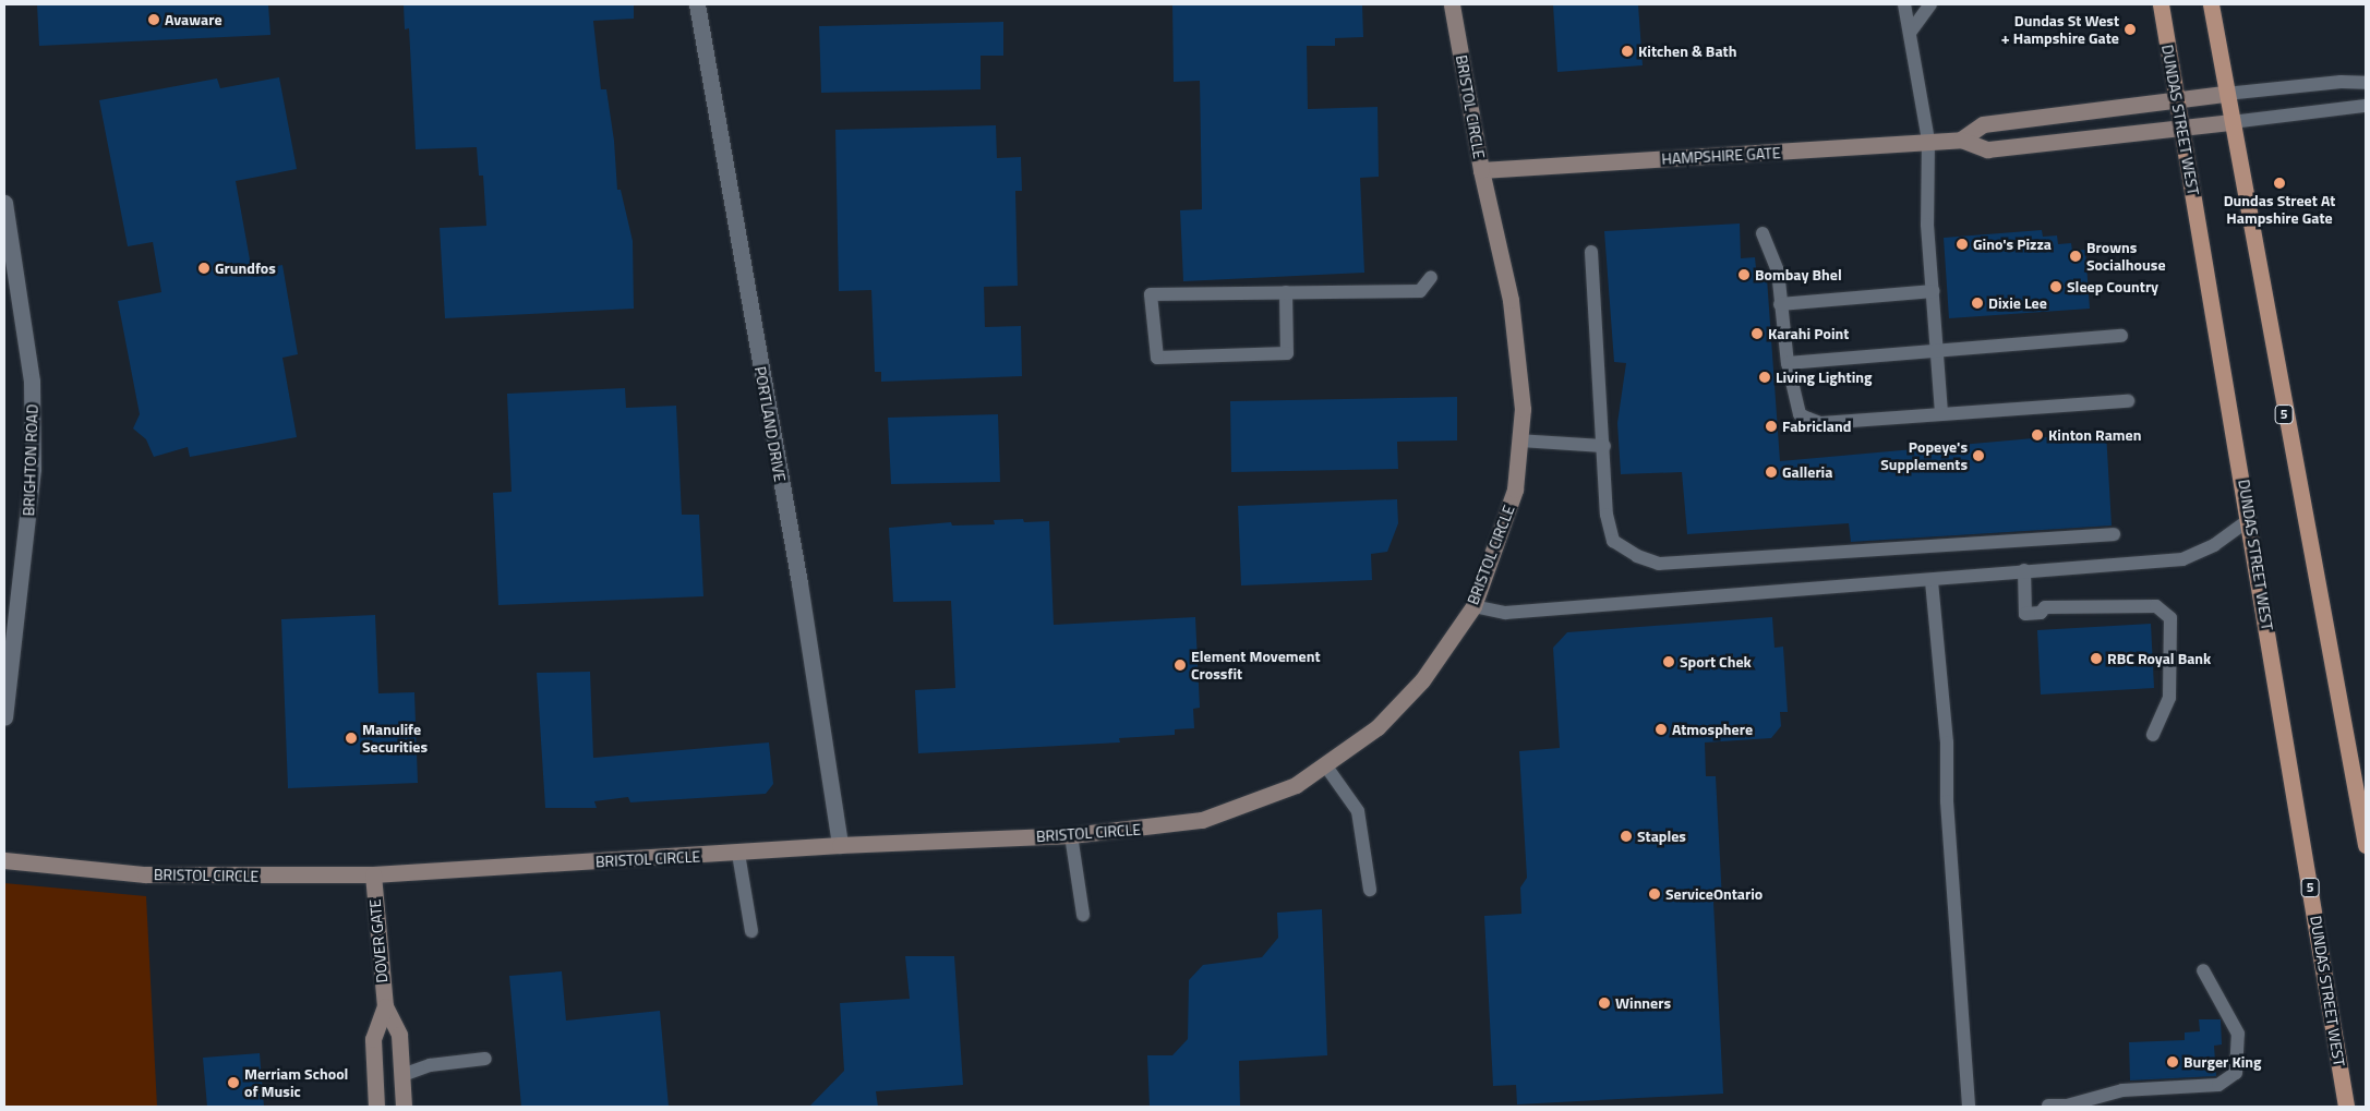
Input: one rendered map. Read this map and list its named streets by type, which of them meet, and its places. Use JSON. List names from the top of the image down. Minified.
{"streets":{"main road":["DUNDAS STREET WEST","5"],"street":["BRISTOL CIRCLE","HAMPSHIRE GATE","PORTLAND DRIVE","BRIGHTON ROAD","DOVER GATE"]},"crossings":[["BRISTOL CIRCLE","HAMPSHIRE GATE"],["BRISTOL CIRCLE","PORTLAND DRIVE"],["BRISTOL CIRCLE","DOVER GATE"],["DUNDAS STREET WEST","HAMPSHIRE GATE"],["HAMPSHIRE GATE","5"]],"places":["Avaware","Dundas St West + Hampshire Gate","Kitchen & Bath","Dundas Street At Hampshire Gate","Gino's Pizza","Browns Socialhouse","Grundfos","Bombay Bhel","Sleep Country","Dixie Lee","Karahi Point","Living Lighting","Fabricland","Kinton Ramen","Popeye's Supplements","Galleria","RBC Royal Bank","Sport Chek","Element Movement Crossfit","Atmosphere","Manulife Securities","Staples","ServiceOntario","Winners","Burger King","Merriam School of Music"]}
